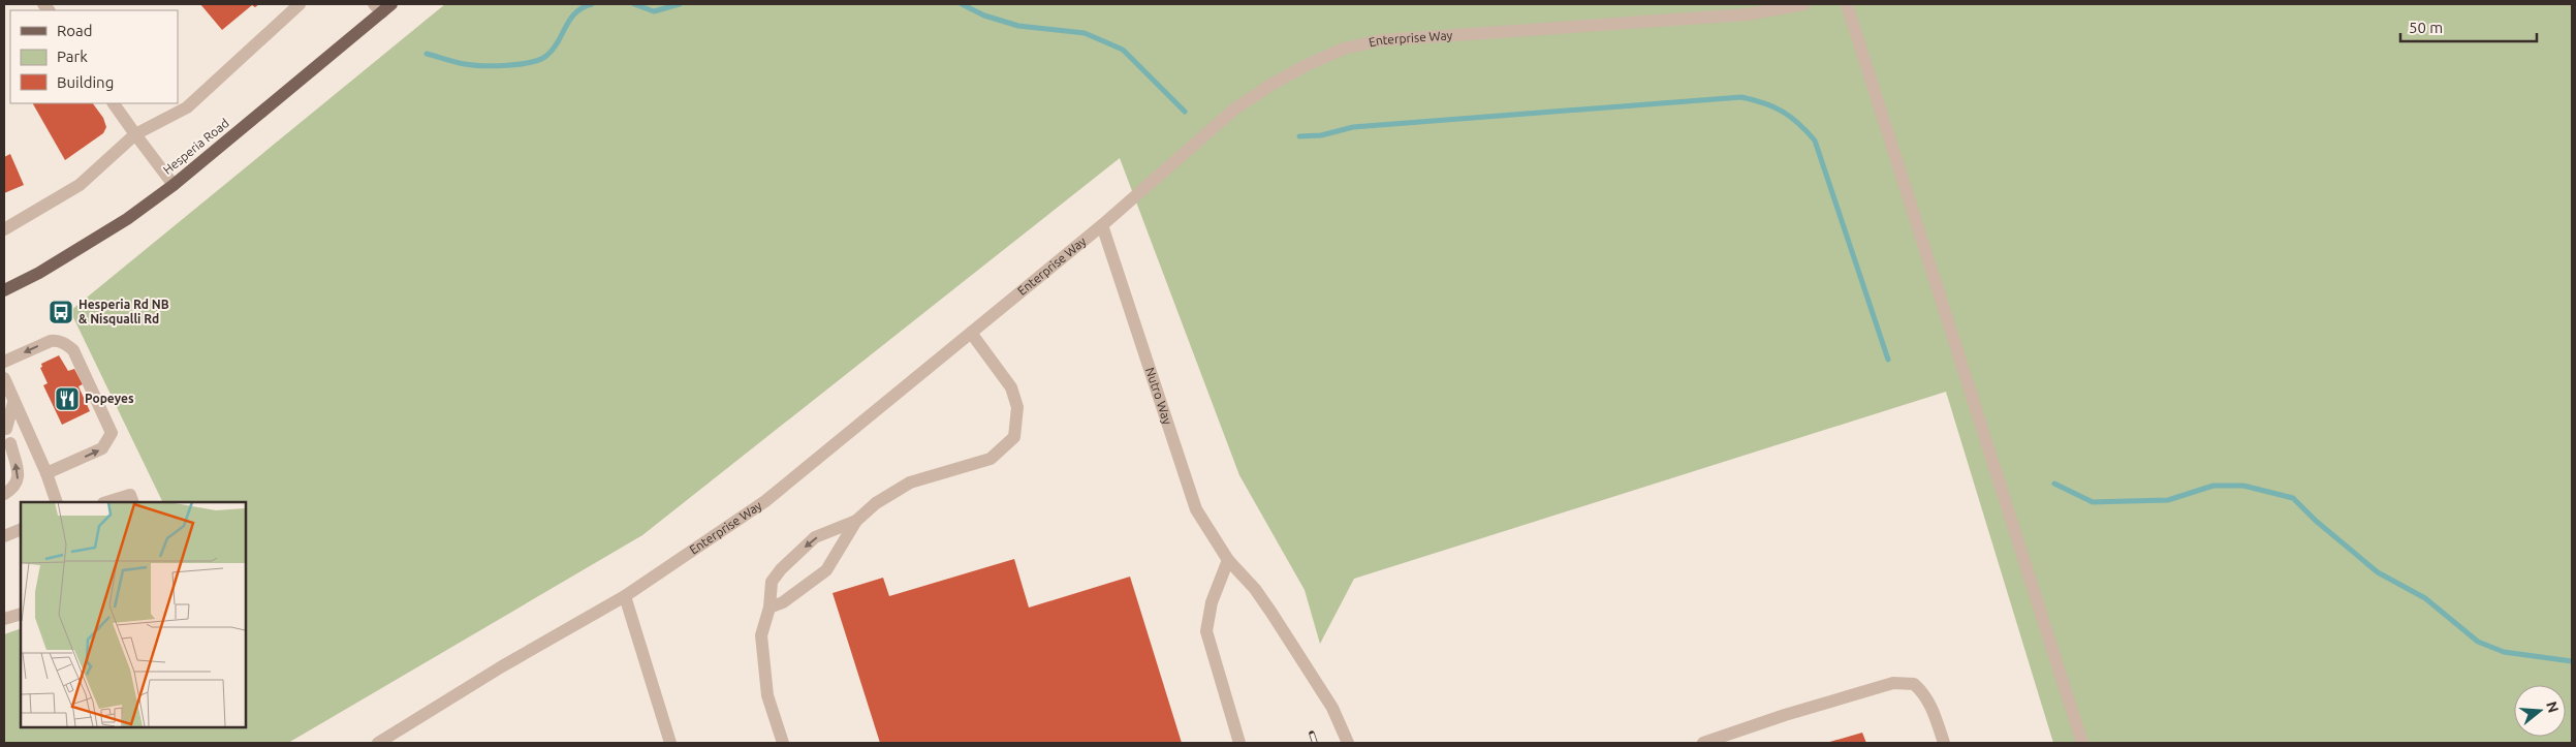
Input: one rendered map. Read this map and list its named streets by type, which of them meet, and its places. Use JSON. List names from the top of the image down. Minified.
{"streets":{"main road":["Hesperia Road"],"street":["Enterprise Way","Nutro Way"]},"crossings":[["Enterprise Way","Nutro Way"]],"places":{"bus stop":["Hesperia Rd NB & Nisqualli Rd"],"restaurant":["Popeyes"]},"legend":["Road","Park","Building"],"scale_bar":"50 m","north":"right"}
